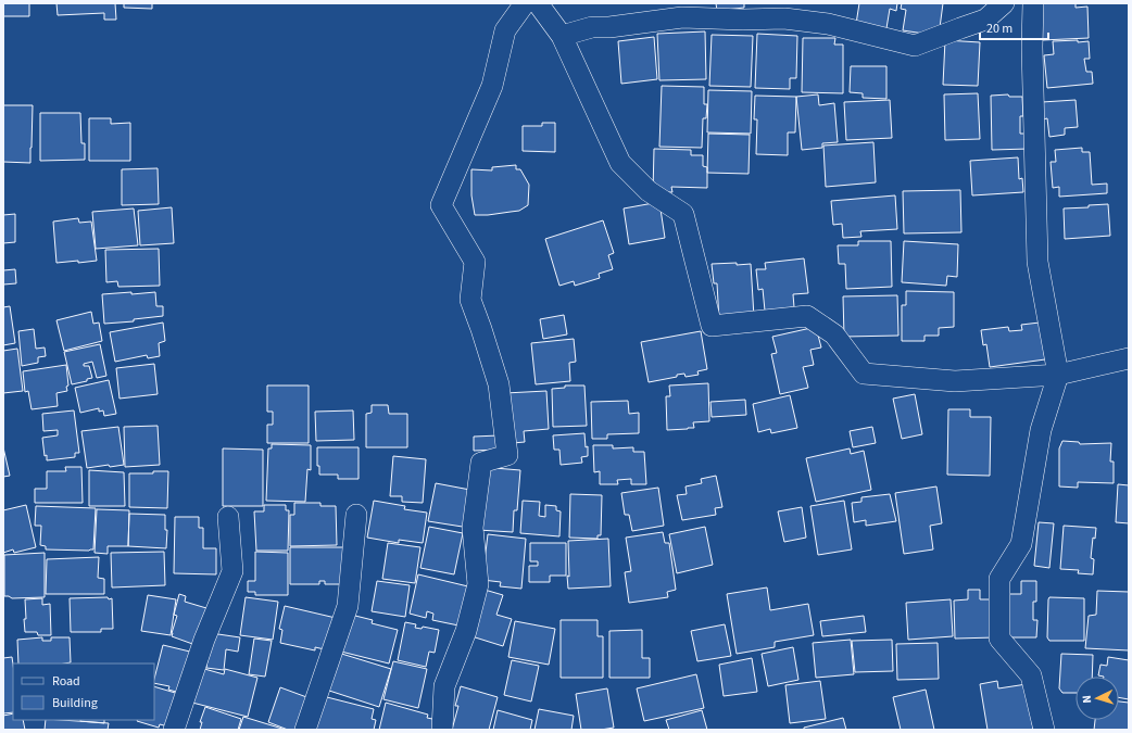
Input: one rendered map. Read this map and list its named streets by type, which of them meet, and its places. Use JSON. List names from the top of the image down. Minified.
{"legend":["Road","Building"],"scale_bar":"20 m","north":"left"}
